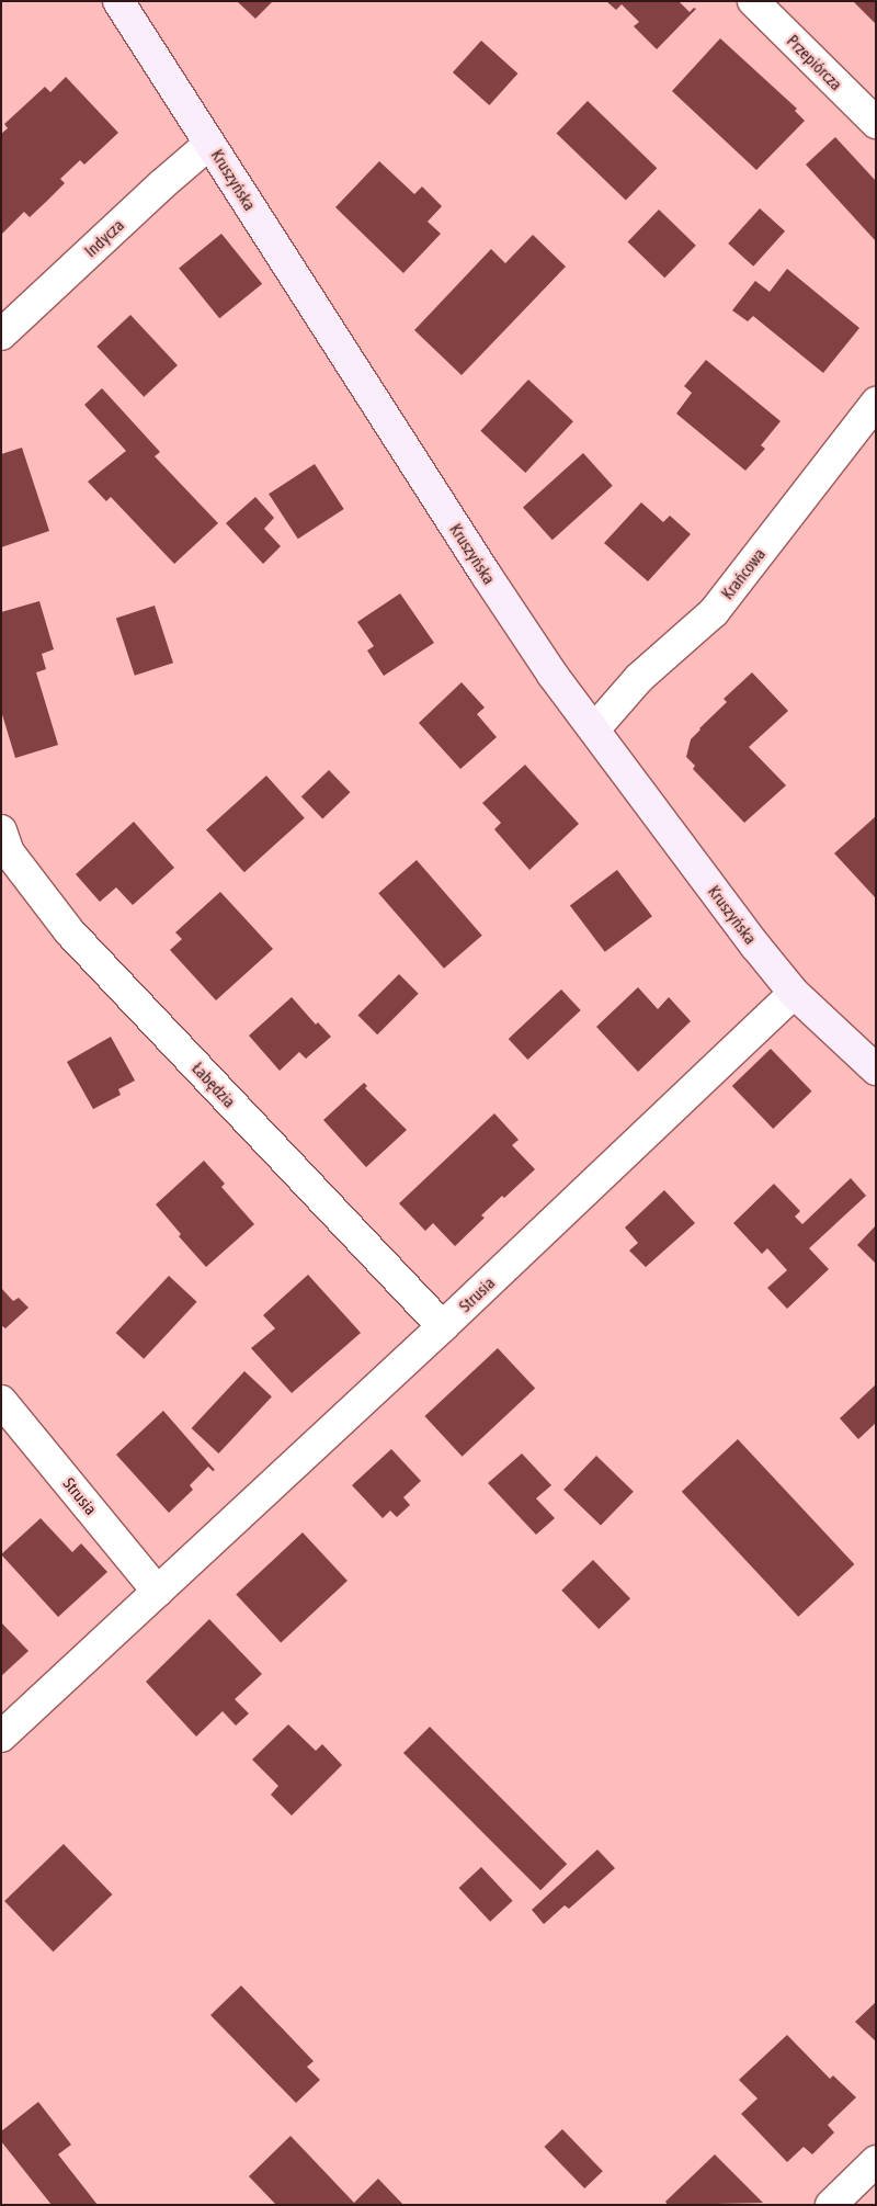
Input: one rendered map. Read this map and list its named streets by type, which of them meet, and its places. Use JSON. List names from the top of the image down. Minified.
{"streets":{"street":["Przepiórcza","Kruszyńska","Indycza","Krańcowa","Łabędzia","Strusia"]},"crossings":[["Kruszyńska","Indycza"],["Kruszyńska","Krańcowa"],["Kruszyńska","Strusia"],["Łabędzia","Strusia"]]}
